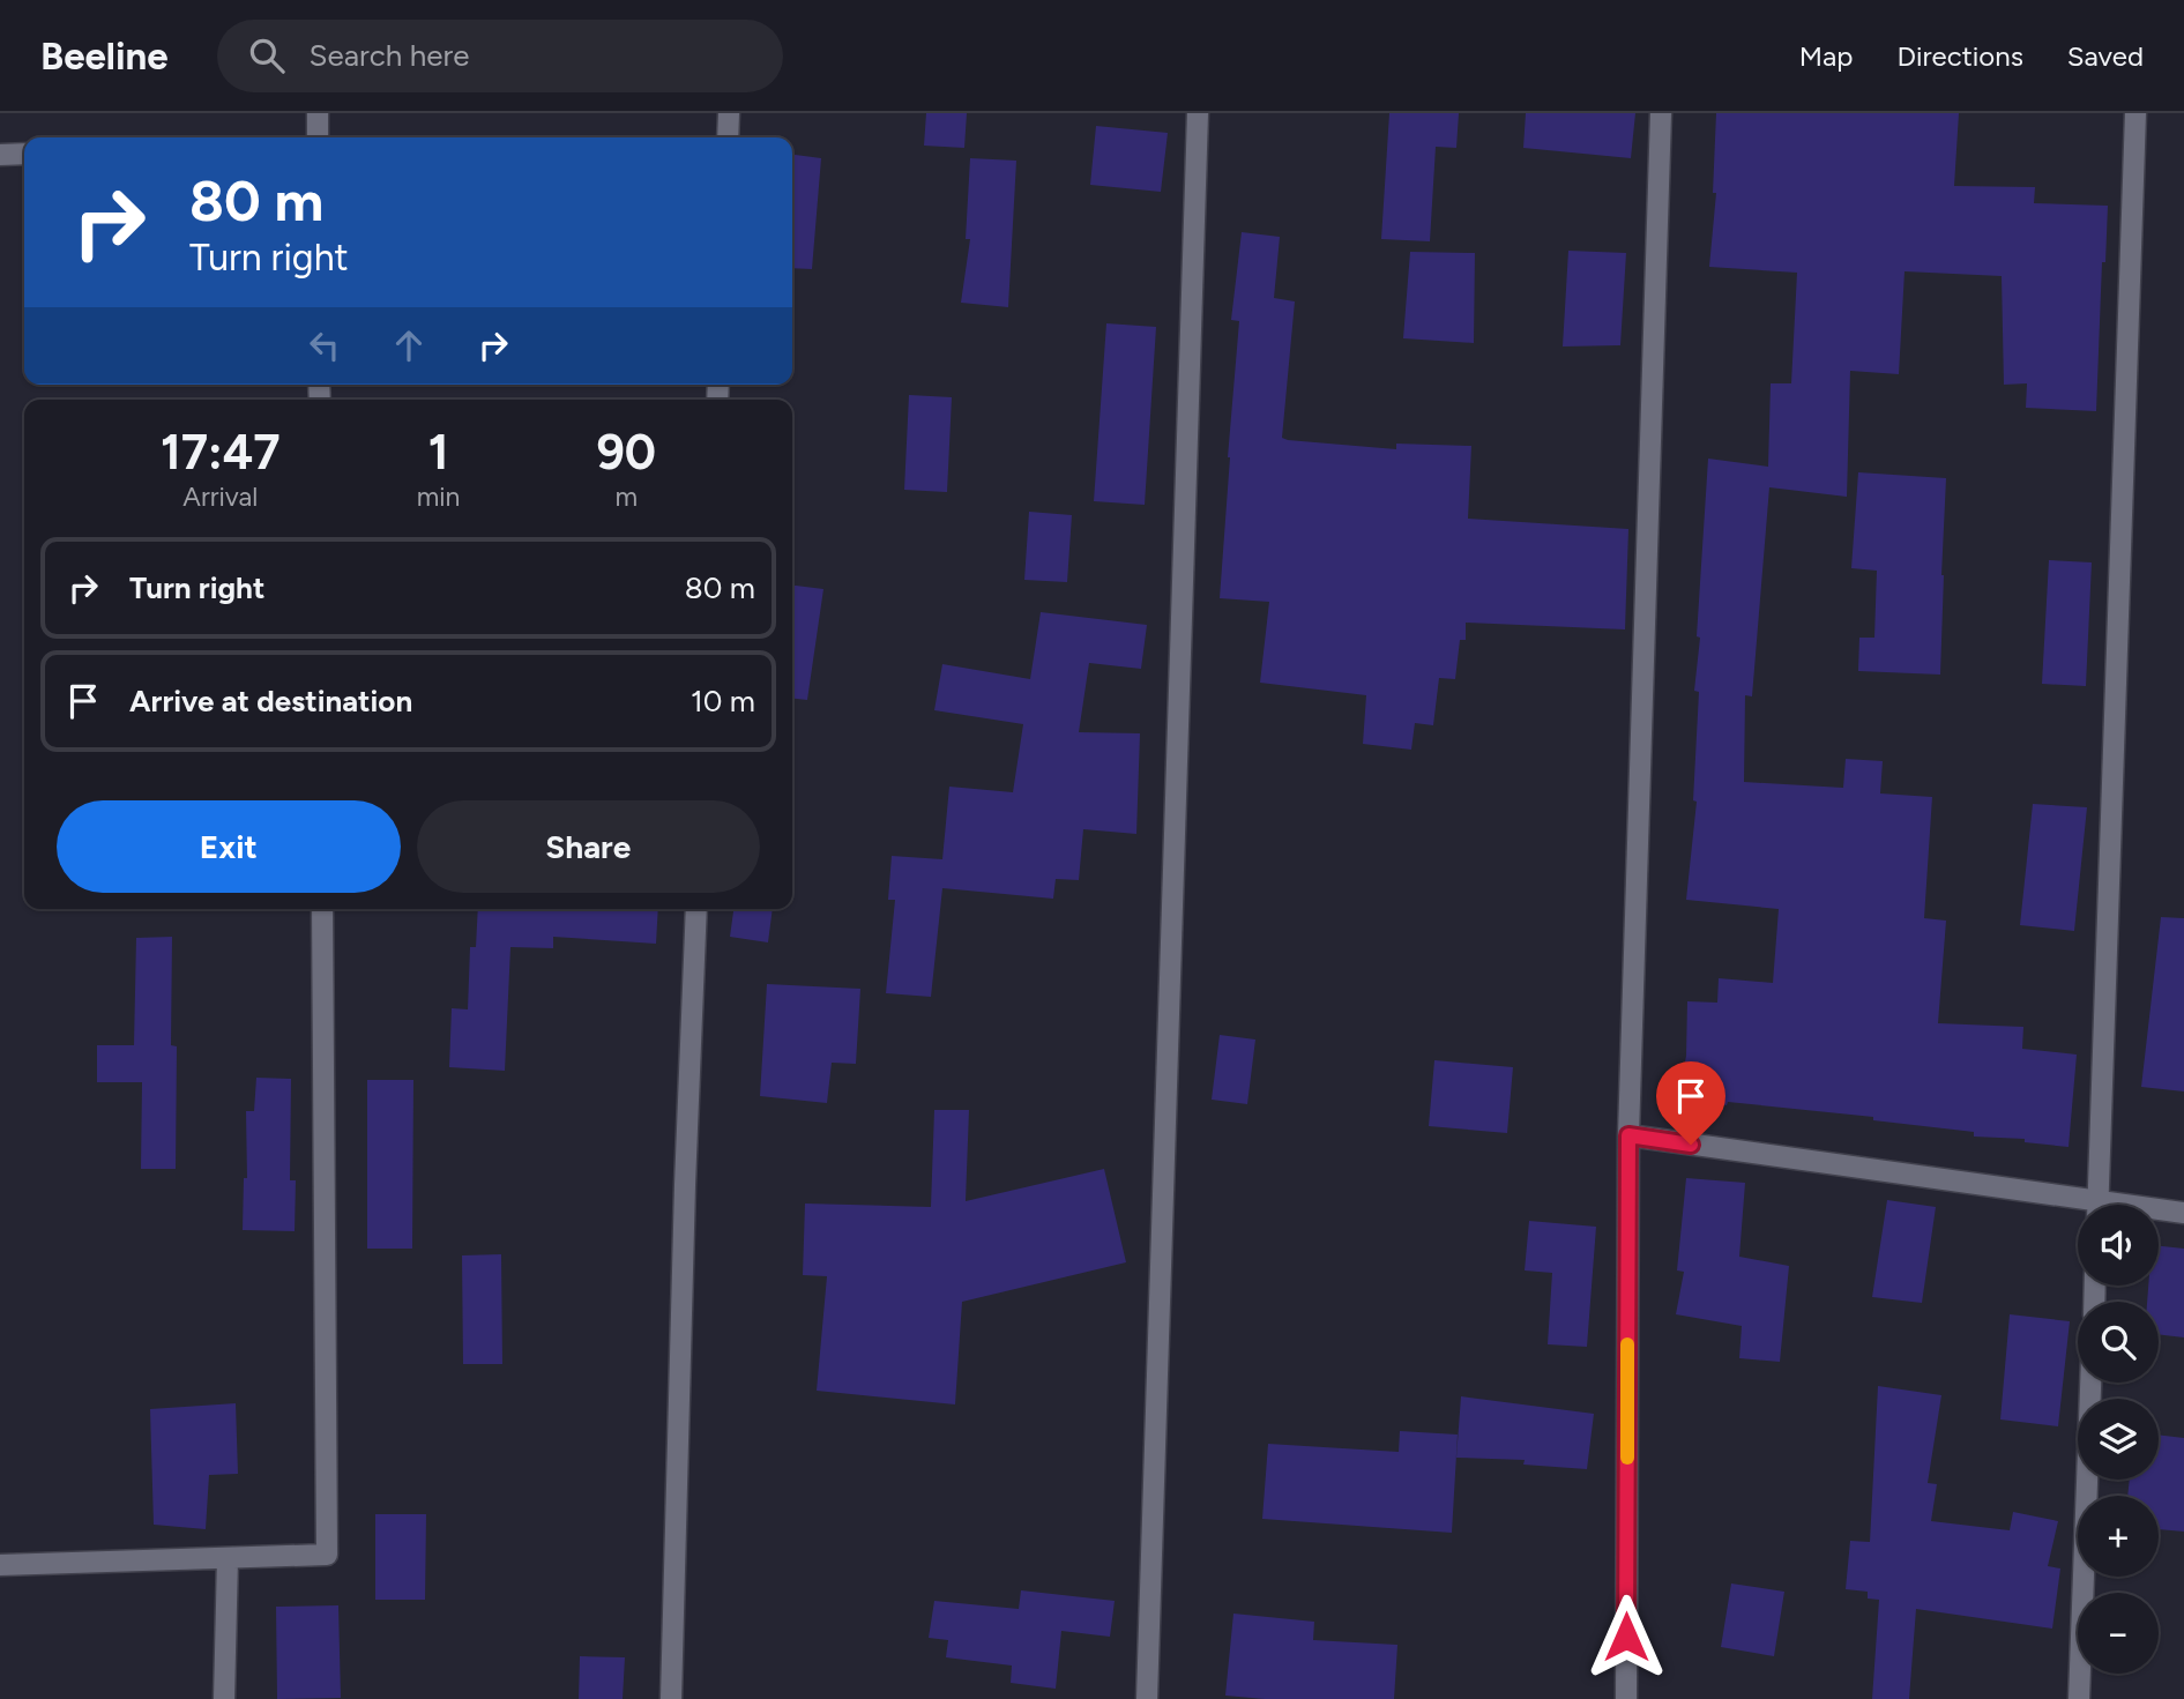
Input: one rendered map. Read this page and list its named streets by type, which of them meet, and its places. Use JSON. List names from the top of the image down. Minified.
{"page":{"header":"Beeline","search":"Search here","nav":["Map","Directions","Saved"],"turn":["80 m","Turn right"],"eta":["17:47","Arrival","1","min","90","m"],"list":[{"name":"Turn right","value":"80 m"},{"name":"Arrive at destination","value":"10 m"}],"buttons":["Exit","Share"],"map_buttons":["+","−"]}}
